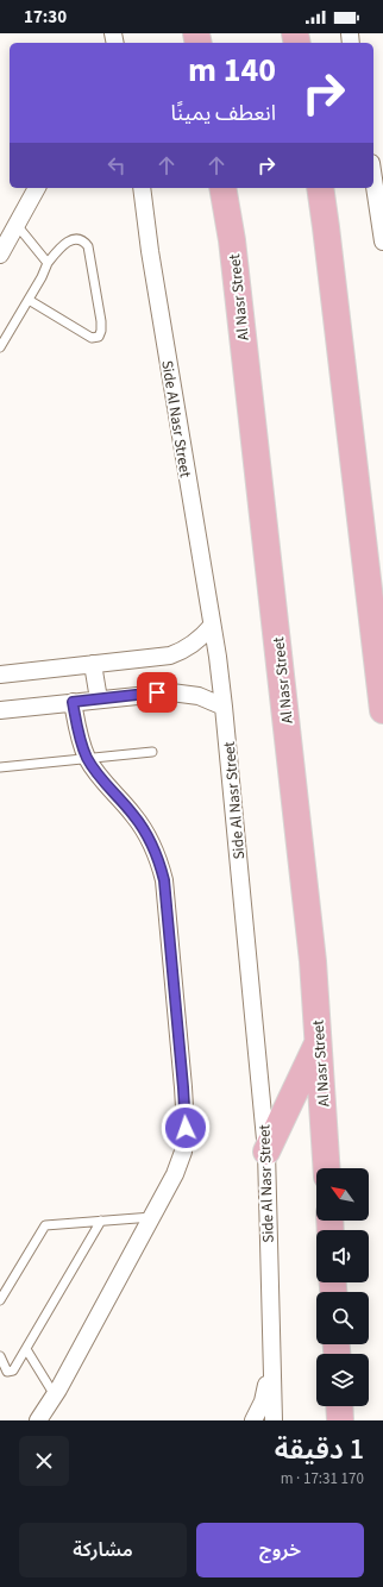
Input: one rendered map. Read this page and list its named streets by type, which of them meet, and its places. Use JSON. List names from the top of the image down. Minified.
{"streets":{"main road":["Al Nasr Street"],"street":["Side Al Nasr Street"]},"north":"top left","page":{"status":"17:30","turn":["140 m","انعطف يمينًا"],"heading":["1 دقيقة","170 m · 17:31"],"buttons":["خروج","مشاركة"]}}
